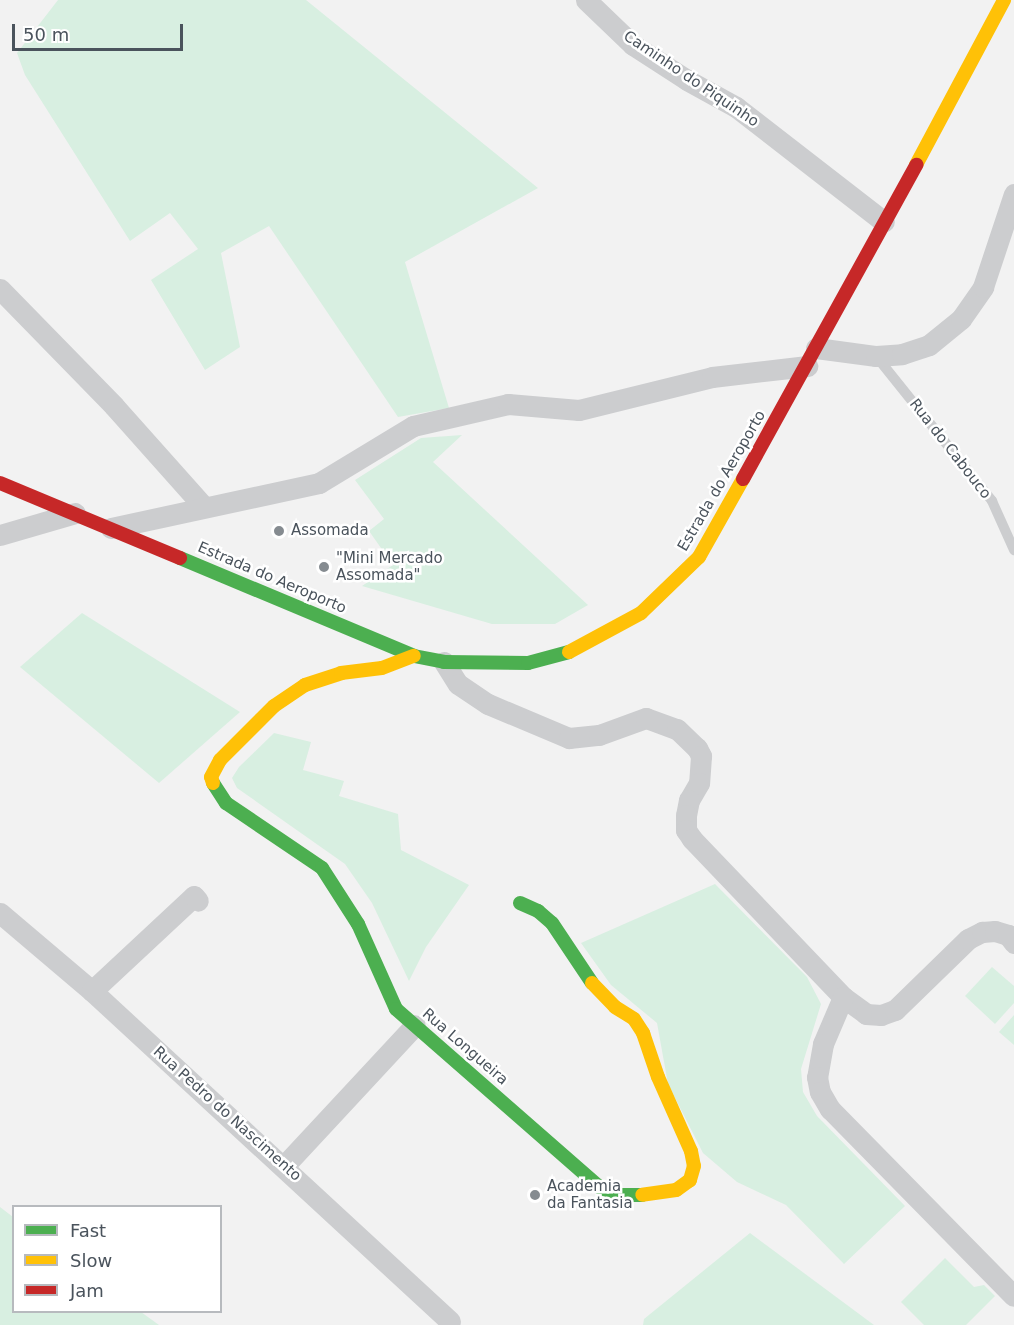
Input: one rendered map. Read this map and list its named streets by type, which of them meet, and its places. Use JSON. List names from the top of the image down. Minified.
{"streets":{"main road":["Estrada do Aeroporto","Rua Longueira"],"street":["Caminho do Piquinho","Rua Pedro do Nascimento"],"lane":["Rua do Cabouco"]},"crossings":[["Caminho do Piquinho","Estrada do Aeroporto"],["Estrada do Aeroporto","Rua Longueira"]],"places":["Assomada","\"Mini Mercado Assomada\"","Academia da Fantasia"],"legend":["Fast","Slow","Jam"],"scale_bar":"50 m"}
